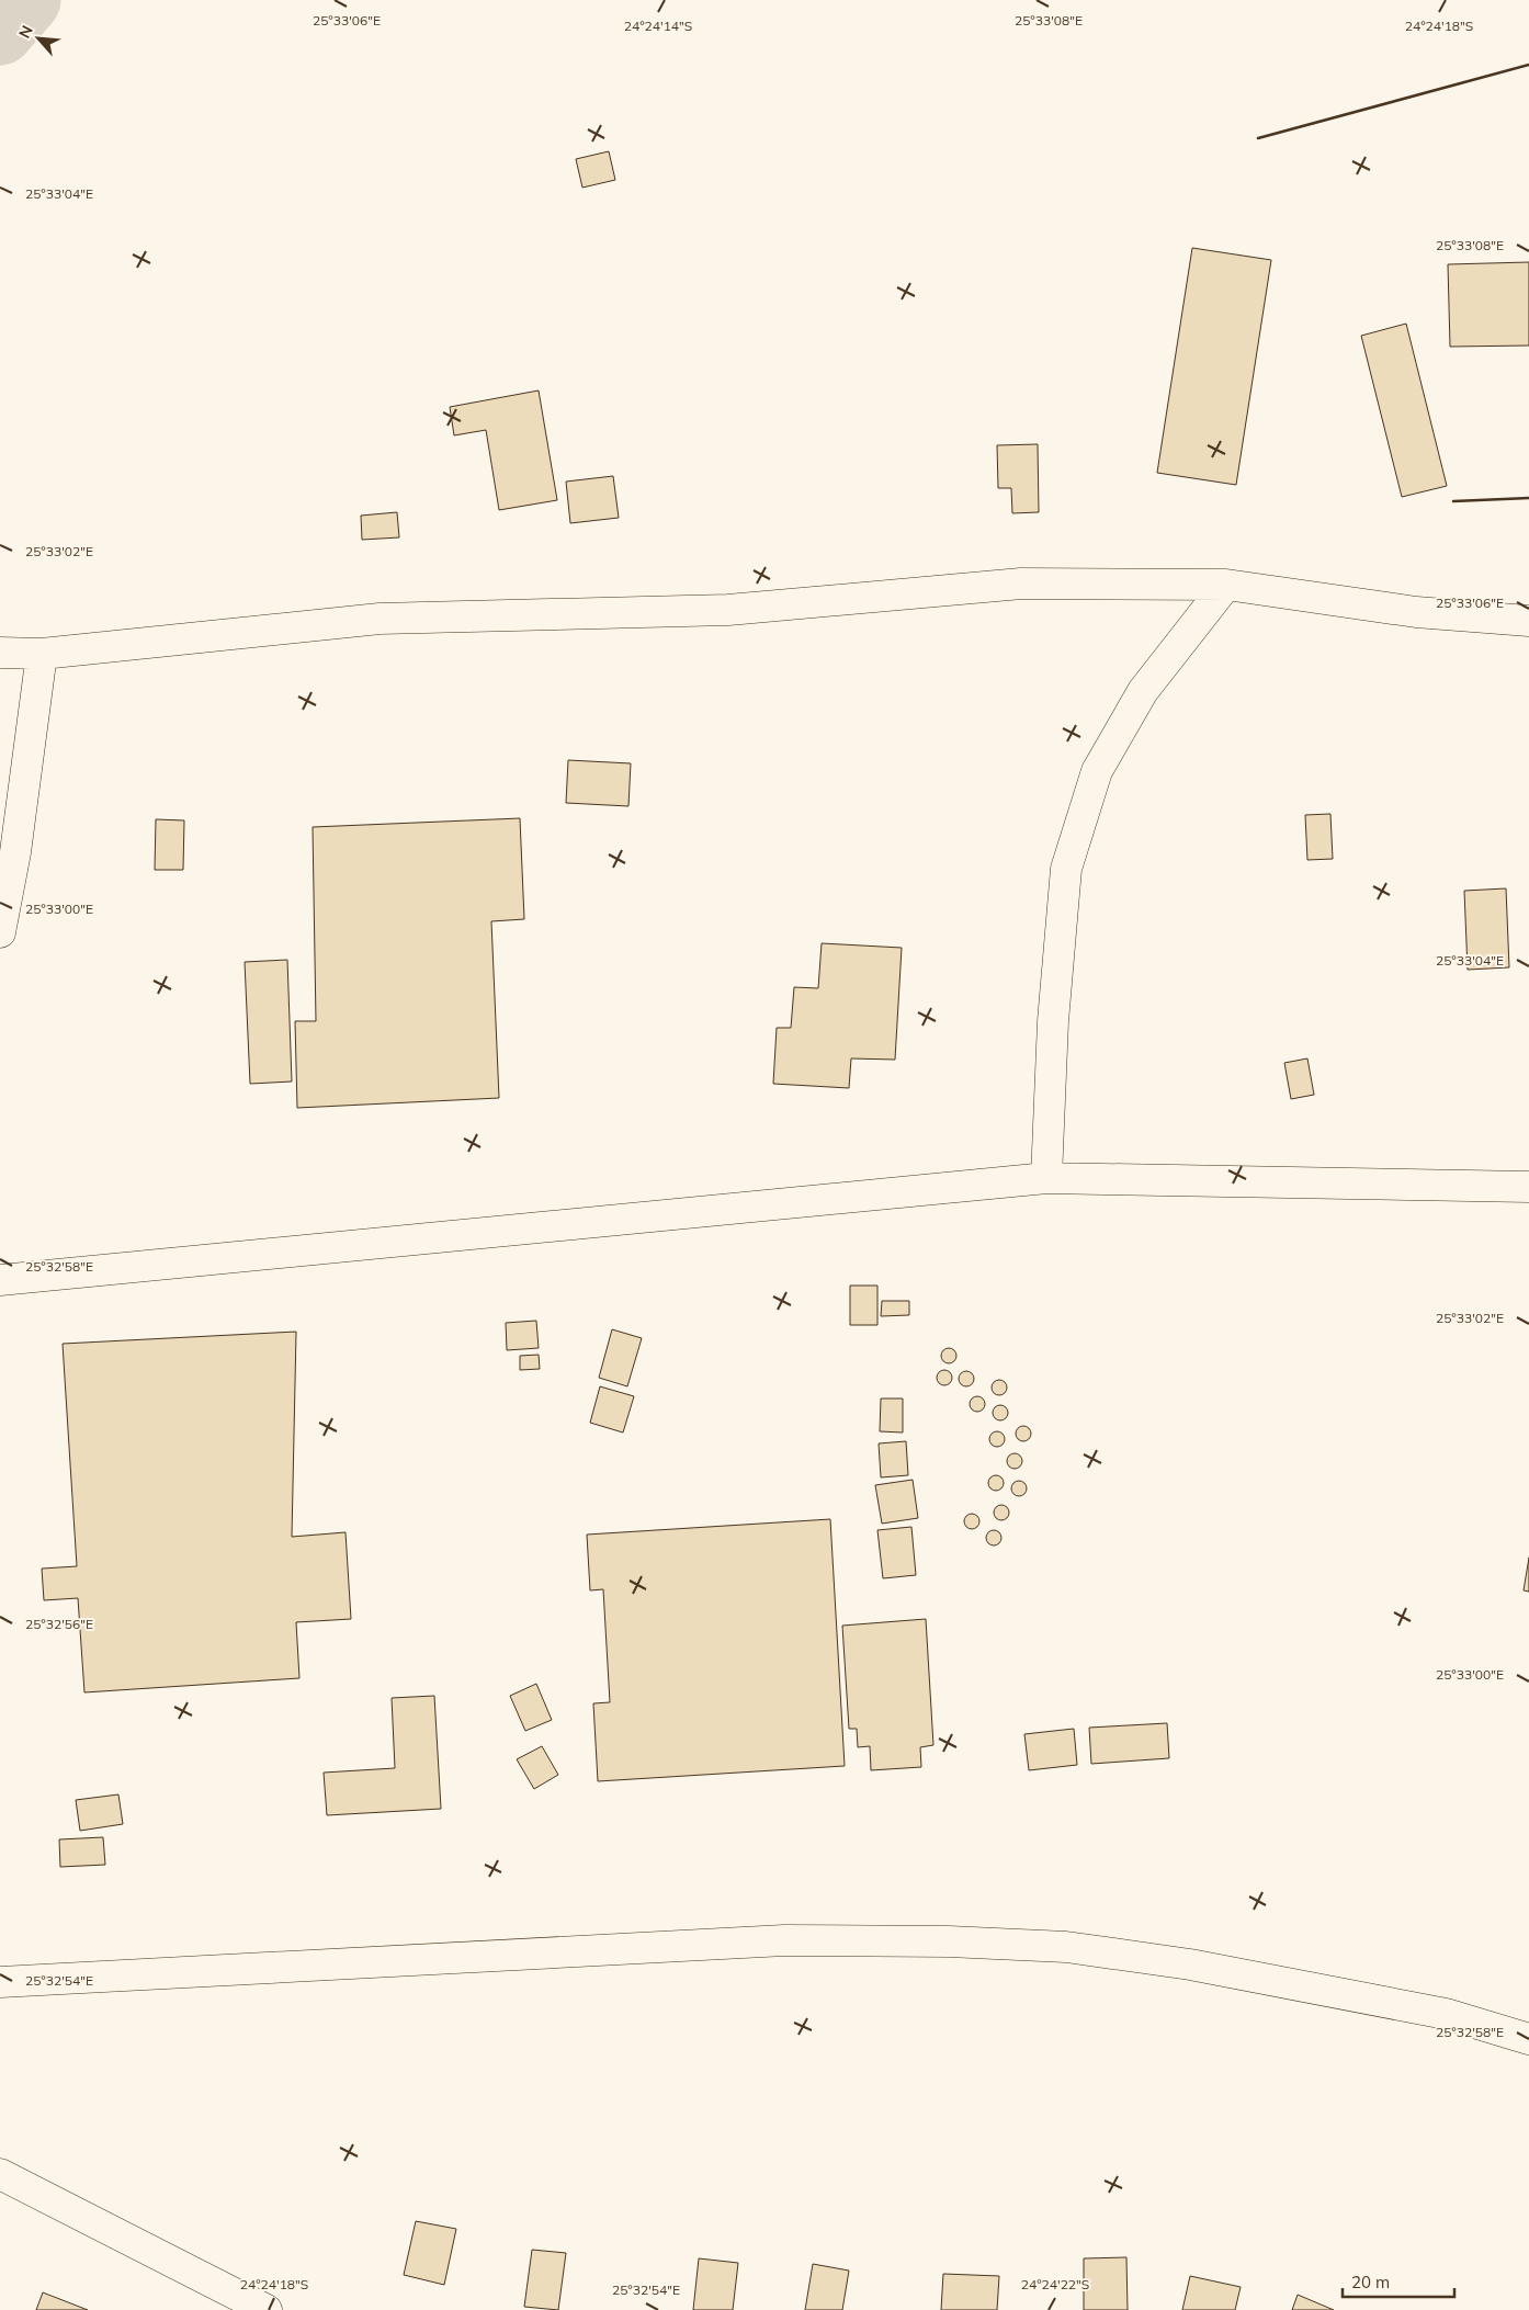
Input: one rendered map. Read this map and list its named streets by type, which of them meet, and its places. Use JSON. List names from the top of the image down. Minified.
{"scale_bar":"20 m","north":"top left","coordinates":["25°33'06\"E","25°33'08\"E","24°24'14\"S","24°24'18\"S","25°33'04\"E","25°33'02\"E","25°33'00\"E","25°32'58\"E","25°32'56\"E","25°32'54\"E","24°24'22\"S"]}
